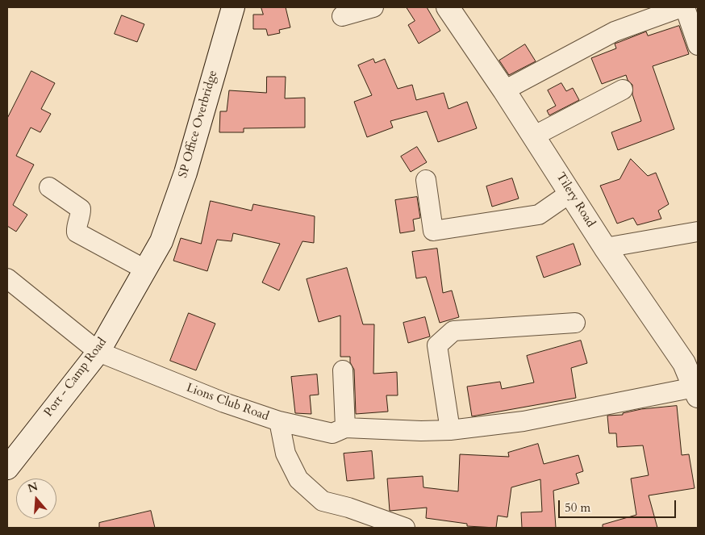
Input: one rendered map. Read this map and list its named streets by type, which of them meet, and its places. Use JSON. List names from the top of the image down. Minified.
{"streets":{"main road":["SP Office Overbridge","Tilery Road","Port - Camp Road"],"street":["Lions Club Road"]},"crossings":[["SP Office Overbridge","Port - Camp Road"],["Port - Camp Road","Lions Club Road"]],"scale_bar":"50 m","north":"top"}
